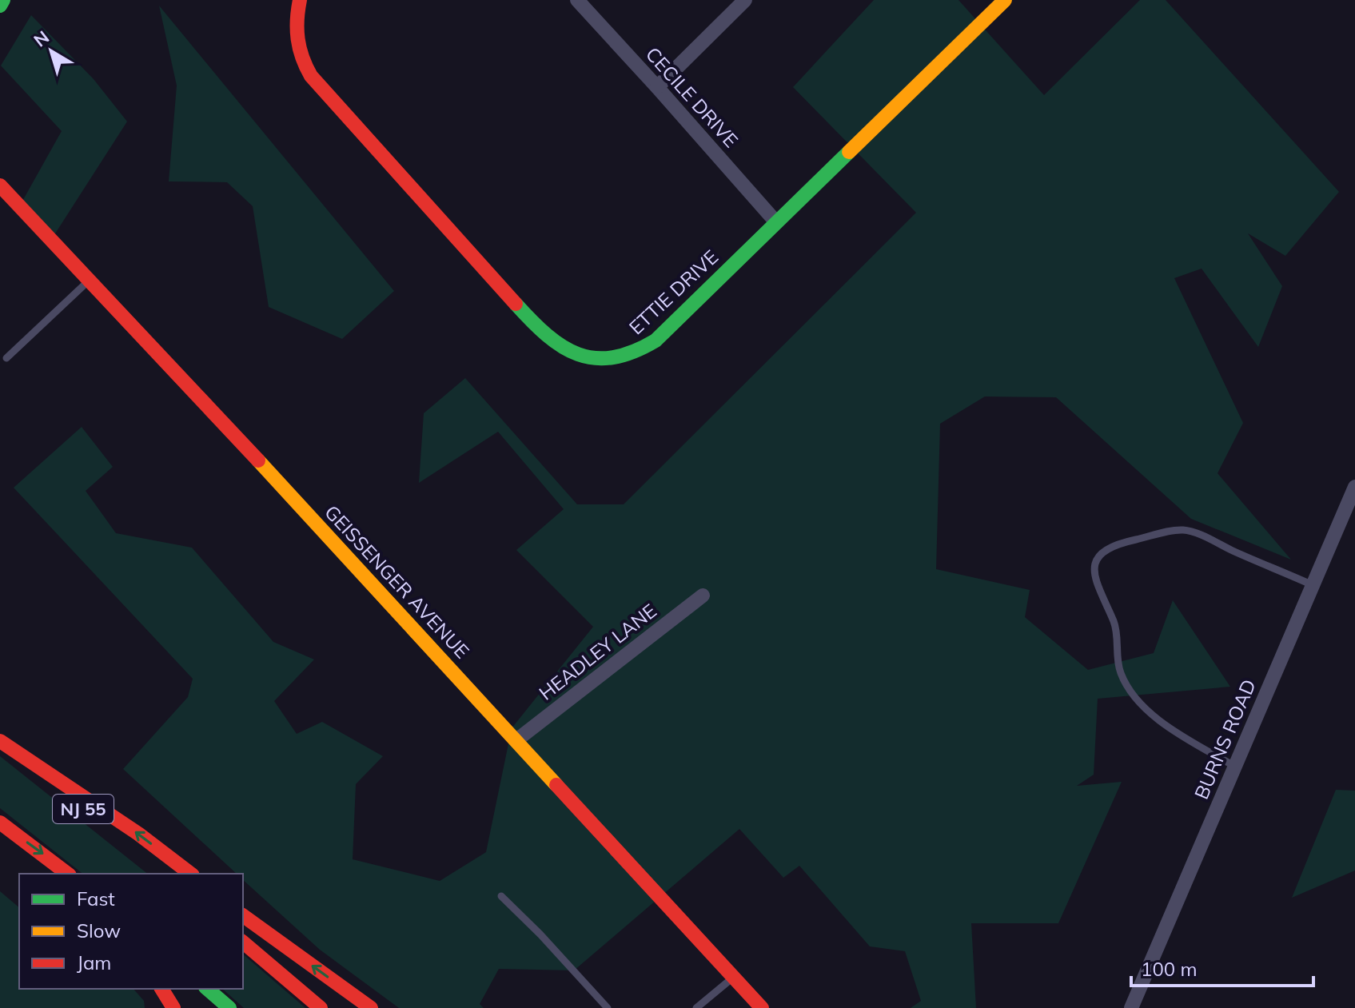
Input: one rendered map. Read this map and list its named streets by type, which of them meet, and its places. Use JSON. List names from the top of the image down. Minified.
{"streets":{"main road":["ETTIE DRIVE","GEISSENGER AVENUE","NJ 55"],"street":["CECILE DRIVE","HEADLEY LANE","BURNS ROAD"]},"crossings":[["CECILE DRIVE","ETTIE DRIVE"],["GEISSENGER AVENUE","HEADLEY LANE"]],"legend":["Fast","Slow","Jam"],"scale_bar":"100 m","north":"top left"}
